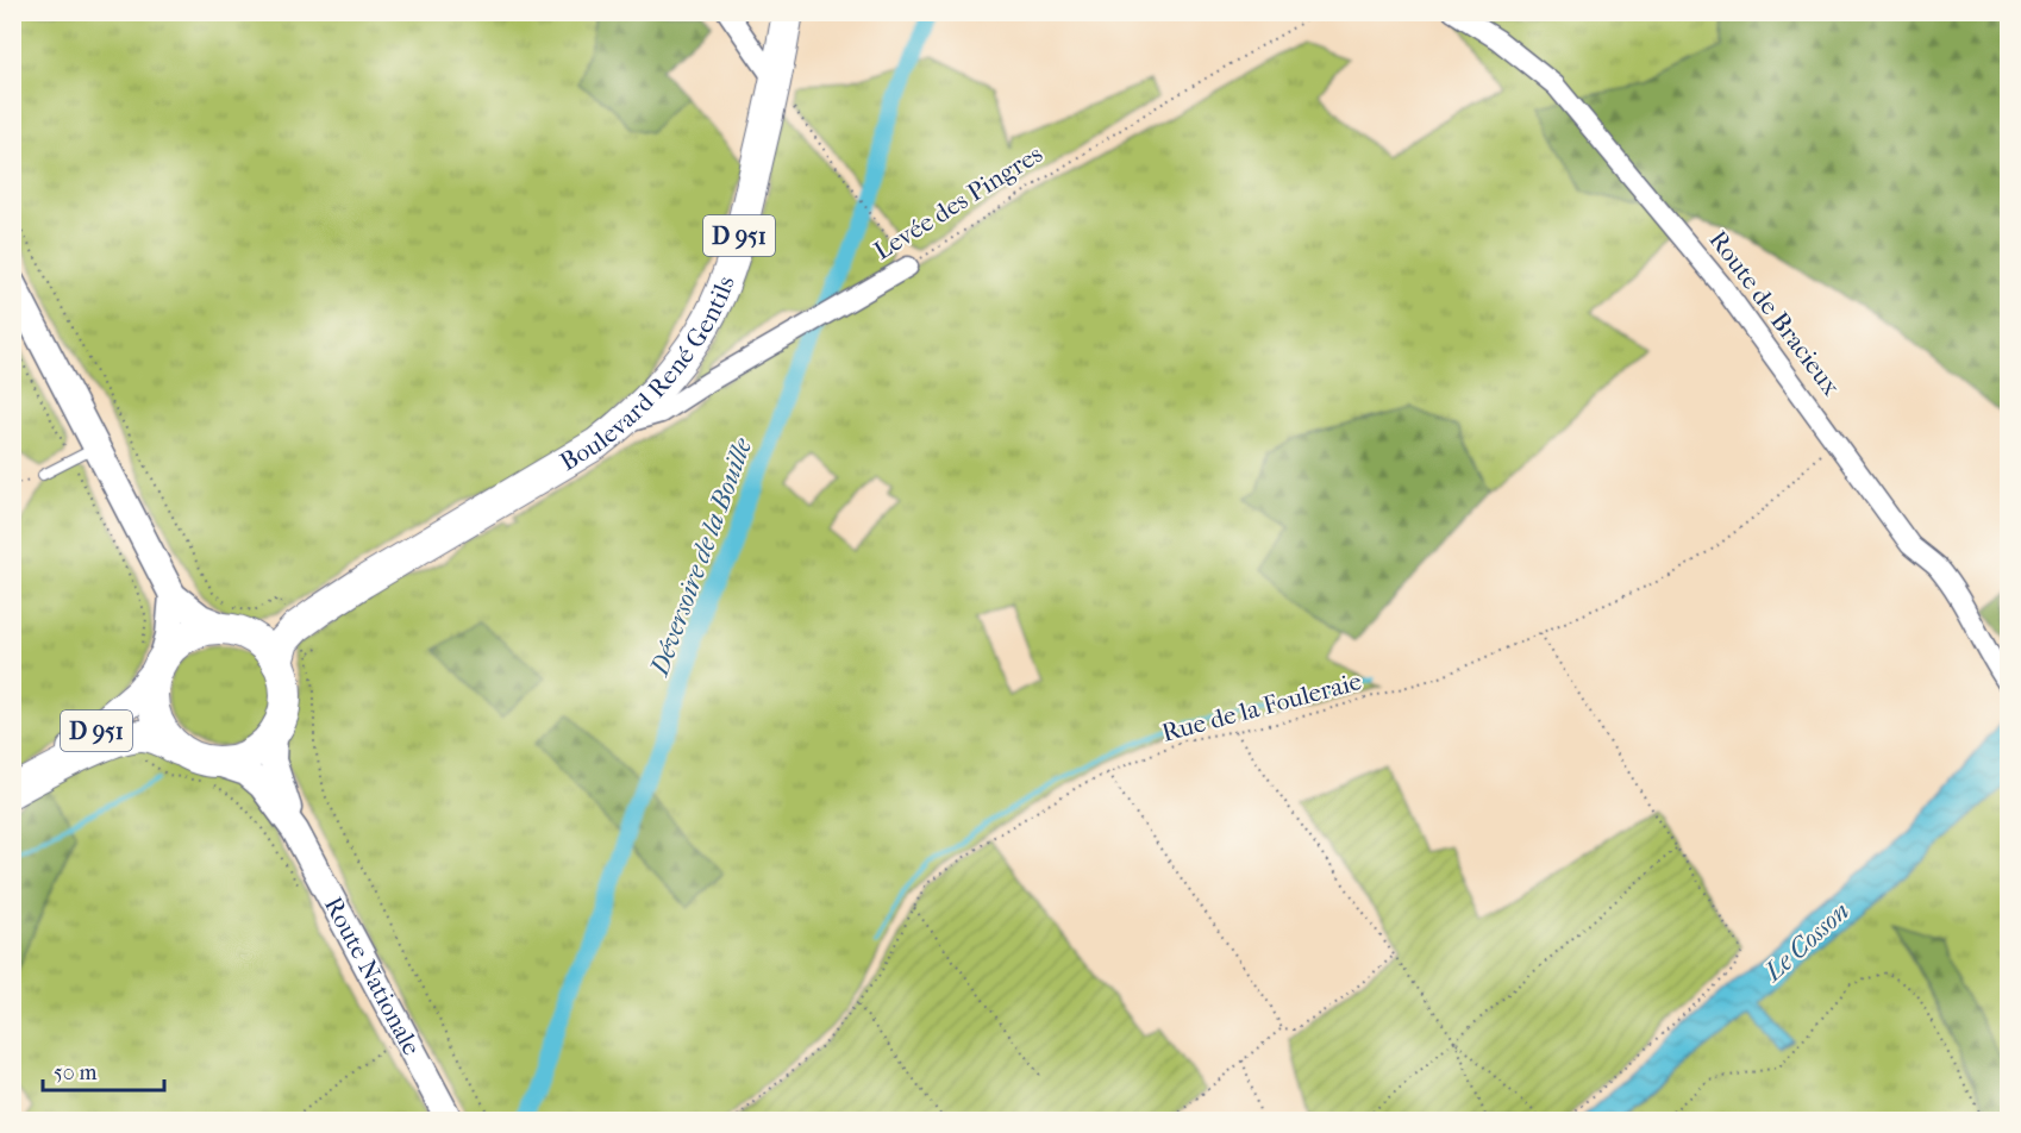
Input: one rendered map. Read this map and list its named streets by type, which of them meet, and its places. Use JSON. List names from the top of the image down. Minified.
{"streets":{"main road":["D 951","Boulevard René Gentils","Route Nationale"],"street":["Levée des Pingres","Route de Bracieux"],"path":["Rue de la Fouleraie"]},"crossings":[["Levée des Pingres","Boulevard René Gentils"],["D 951","Boulevard René Gentils"],["D 951","Route Nationale"],["Route de Bracieux","Rue de la Fouleraie"],["Boulevard René Gentils","Route Nationale"]],"water":["Déversoire de la Bouille","Le Cosson"],"scale_bar":"50 m"}
